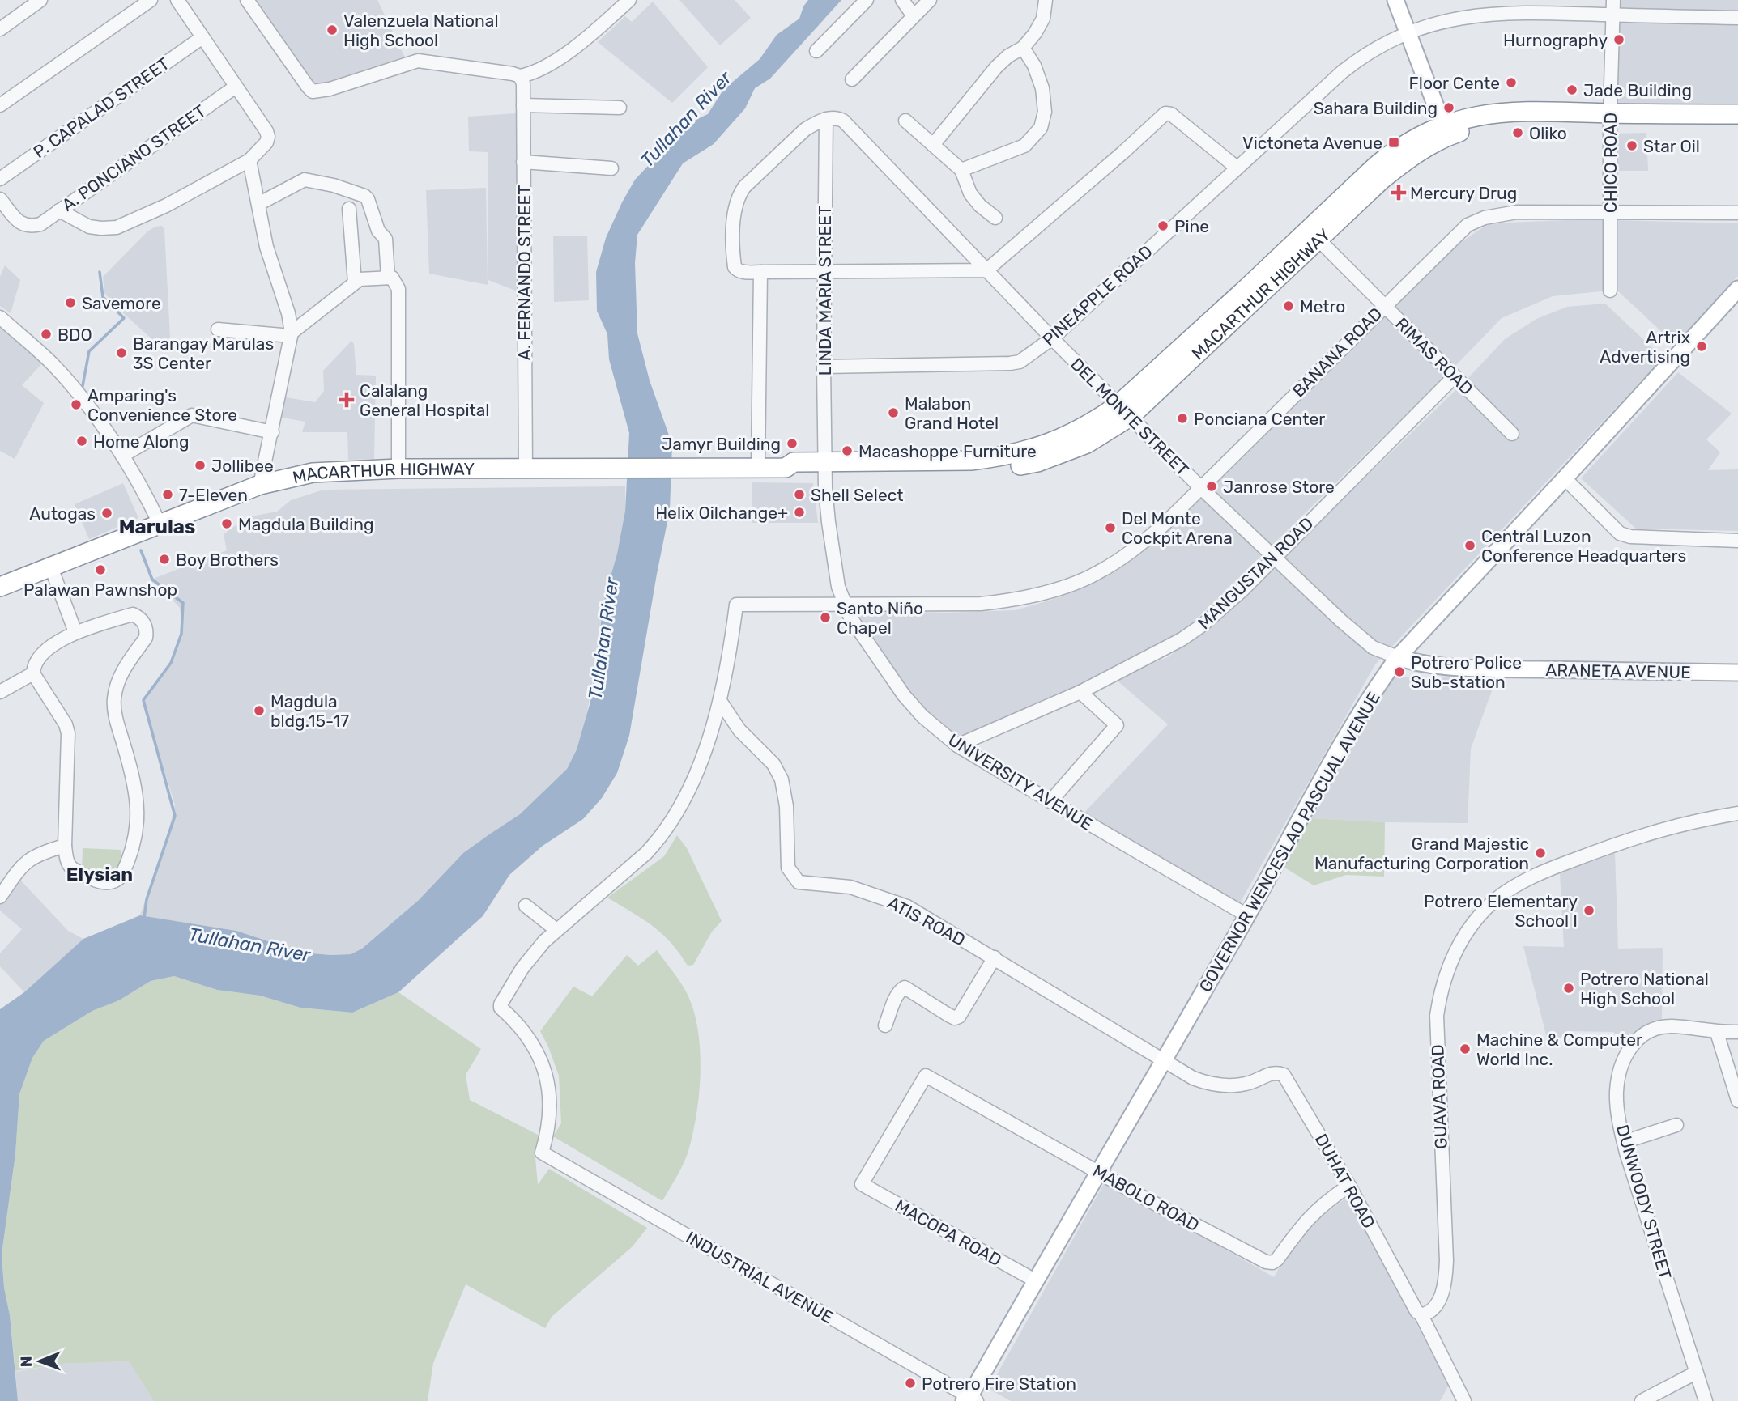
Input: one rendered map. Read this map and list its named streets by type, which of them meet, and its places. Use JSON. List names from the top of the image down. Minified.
{"streets":{"highway":["MACARTHUR HIGHWAY"],"main road":["ARANETA AVENUE","GOVERNOR WENCESLAO PASCUAL AVENUE"],"street":["P. CAPALAD STREET","A. PONCIANO STREET","CHICO ROAD","A. FERNANDO STREET","LINDA MARIA STREET","PINEAPPLE ROAD","BANANA ROAD","RIMAS ROAD","DEL MONTE STREET","MANGUSTAN ROAD","UNIVERSITY AVENUE","ATIS ROAD","GUAVA ROAD","DUHAT ROAD","MABOLO ROAD","DUNWOODY STREET","MACOPA ROAD","INDUSTRIAL AVENUE"]},"crossings":[["CHICO ROAD","MACARTHUR HIGHWAY"],["CHICO ROAD","PINEAPPLE ROAD"],["CHICO ROAD","BANANA ROAD"],["A. FERNANDO STREET","MACARTHUR HIGHWAY"],["LINDA MARIA STREET","MACARTHUR HIGHWAY"],["LINDA MARIA STREET","PINEAPPLE ROAD"],["LINDA MARIA STREET","DEL MONTE STREET"],["LINDA MARIA STREET","UNIVERSITY AVENUE"],["MACARTHUR HIGHWAY","RIMAS ROAD"],["MACARTHUR HIGHWAY","DEL MONTE STREET"],["MACARTHUR HIGHWAY","UNIVERSITY AVENUE"],["PINEAPPLE ROAD","DEL MONTE STREET"],["BANANA ROAD","RIMAS ROAD"],["BANANA ROAD","DEL MONTE STREET"],["BANANA ROAD","UNIVERSITY AVENUE"],["BANANA ROAD","ATIS ROAD"],["RIMAS ROAD","MANGUSTAN ROAD"],["DEL MONTE STREET","MANGUSTAN ROAD"],["DEL MONTE STREET","ARANETA AVENUE"],["DEL MONTE STREET","GOVERNOR WENCESLAO PASCUAL AVENUE"],["MANGUSTAN ROAD","UNIVERSITY AVENUE"],["ARANETA AVENUE","GOVERNOR WENCESLAO PASCUAL AVENUE"],["UNIVERSITY AVENUE","GOVERNOR WENCESLAO PASCUAL AVENUE"],["GOVERNOR WENCESLAO PASCUAL AVENUE","ATIS ROAD"],["GOVERNOR WENCESLAO PASCUAL AVENUE","DUHAT ROAD"],["GOVERNOR WENCESLAO PASCUAL AVENUE","MABOLO ROAD"],["GOVERNOR WENCESLAO PASCUAL AVENUE","MACOPA ROAD"],["GOVERNOR WENCESLAO PASCUAL AVENUE","INDUSTRIAL AVENUE"],["ATIS ROAD","DUHAT ROAD"],["GUAVA ROAD","DUHAT ROAD"],["DUHAT ROAD","MABOLO ROAD"],["MABOLO ROAD","MACOPA ROAD"]],"districts":["Marulas","Elysian"],"water":["Tullahan River"],"places":{"other":["Valenzuela National High School","Hurnography","Floor Cente","Jade Building","Sahara Building","Oliko","Star Oil","Pine","Savemore","Metro","BDO","Artrix Advertising","Barangay Marulas 3S Center","Amparing's Convenience Store","Malabon Grand Hotel","Ponciana Center","Home Along","Jamyr Building","Macashoppe Furniture","Jollibee","Janrose Store","7-Eleven","Shell Select","Helix Oilchange+","Autogas","Magdula Building","Del Monte Cockpit Arena","Central Luzon Conference Headquarters","Boy Brothers","Palawan Pawnshop","Santo Niño Chapel","Potrero Police Sub-station","Magdula bldg.15-17","Grand Majestic Manufacturing Corporation","Potrero Elementary School I","Potrero National High School","Machine & Computer World Inc.","Potrero Fire Station"],"transit":["Victoneta Avenue"],"health":["Mercury Drug","Calalang General Hospital"]},"north":"left"}
